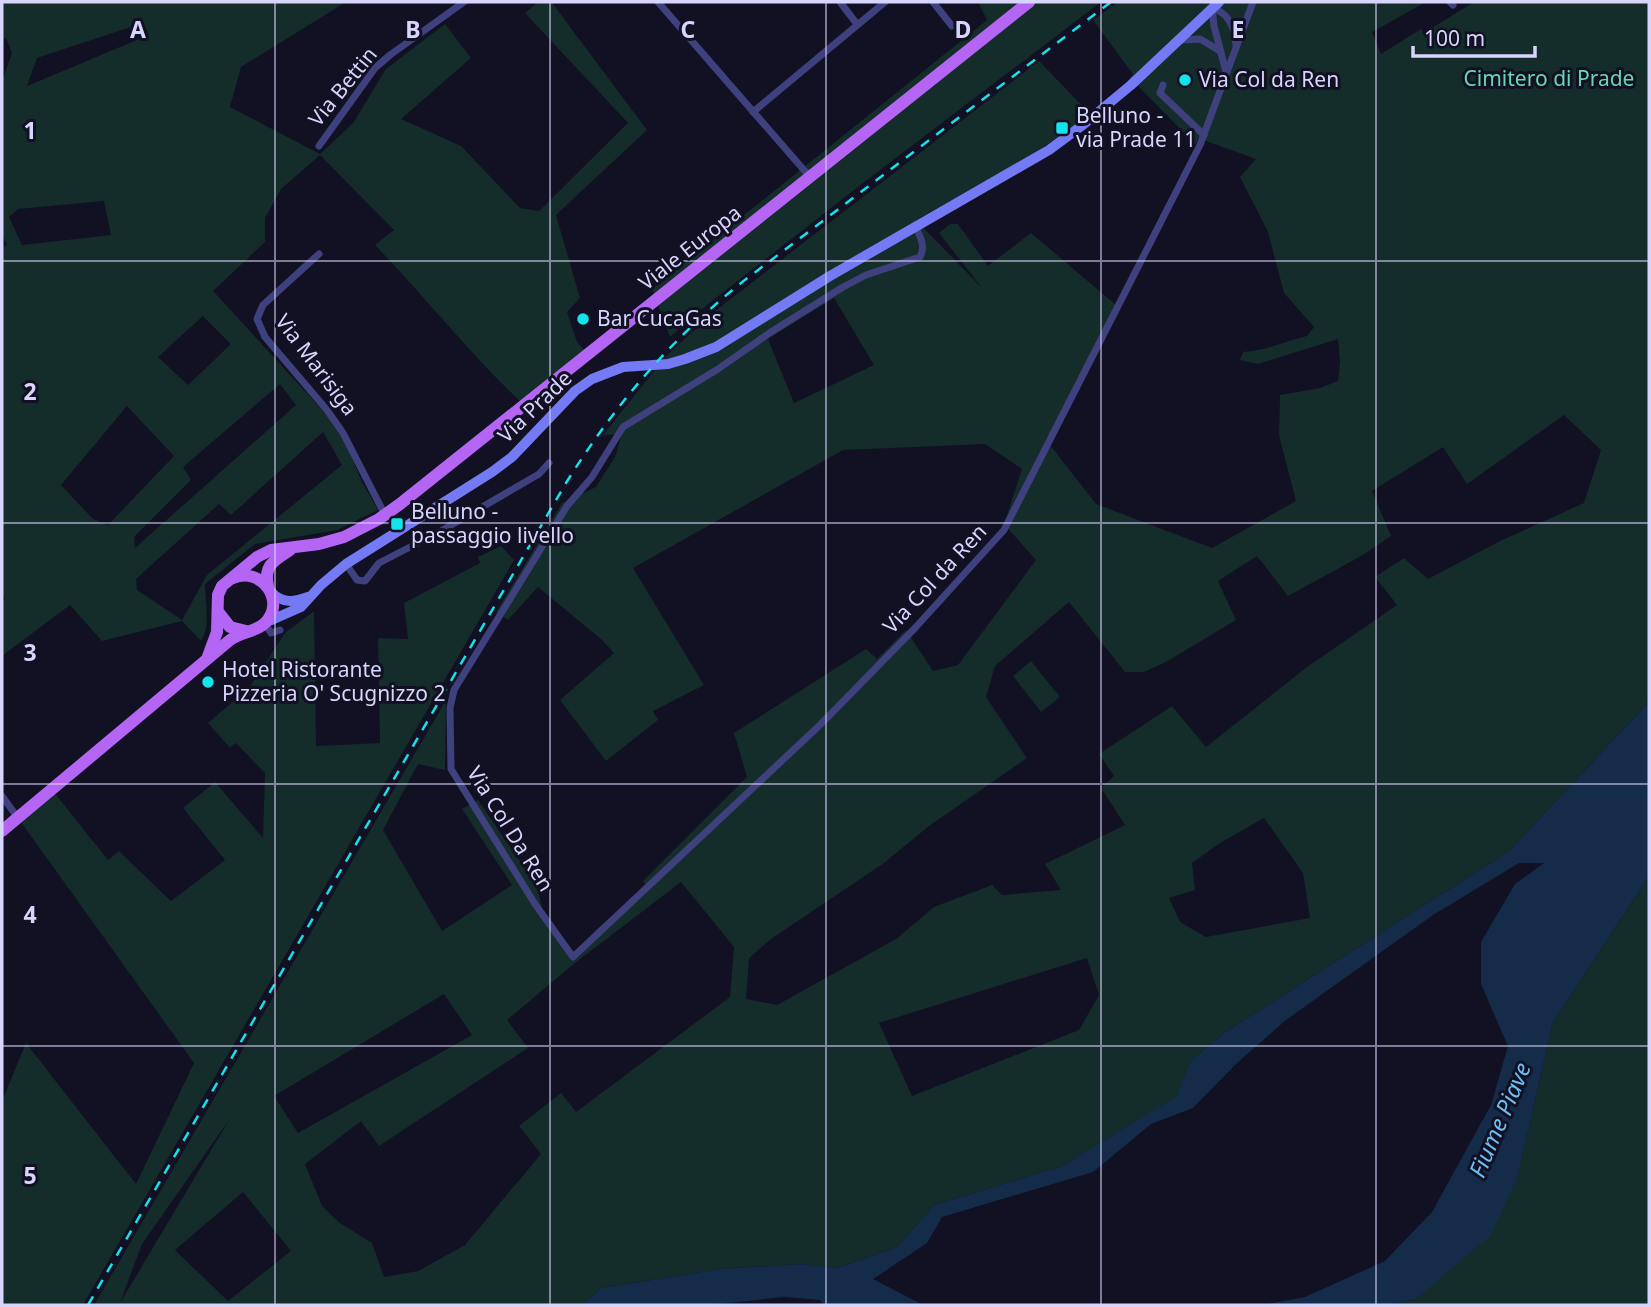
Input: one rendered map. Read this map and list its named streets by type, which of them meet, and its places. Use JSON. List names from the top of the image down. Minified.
{"streets":{"main road":["Viale Europa","Via Prade"],"street":["Via Bettin","Via Marisiga","Via Col da Ren","Via Col Da Ren"]},"crossings":[["Viale Europa","Via Marisiga"],["Viale Europa","Via Prade"],["Via Prade","Via Col Da Ren"],["Via Col da Ren","Via Col Da Ren"]],"water":["Fiume Piave"],"parks":["Cimitero di Prade"],"places":{"other":["Via Col da Ren","Bar CucaGas","Hotel Ristorante Pizzeria O' Scugnizzo 2"],"transit":["Belluno - via Prade 11","Belluno - passaggio livello"]},"scale_bar":"100 m","grid":{"columns":["A","B","C","D","E"],"rows":["1","2","3","4","5"]}}
